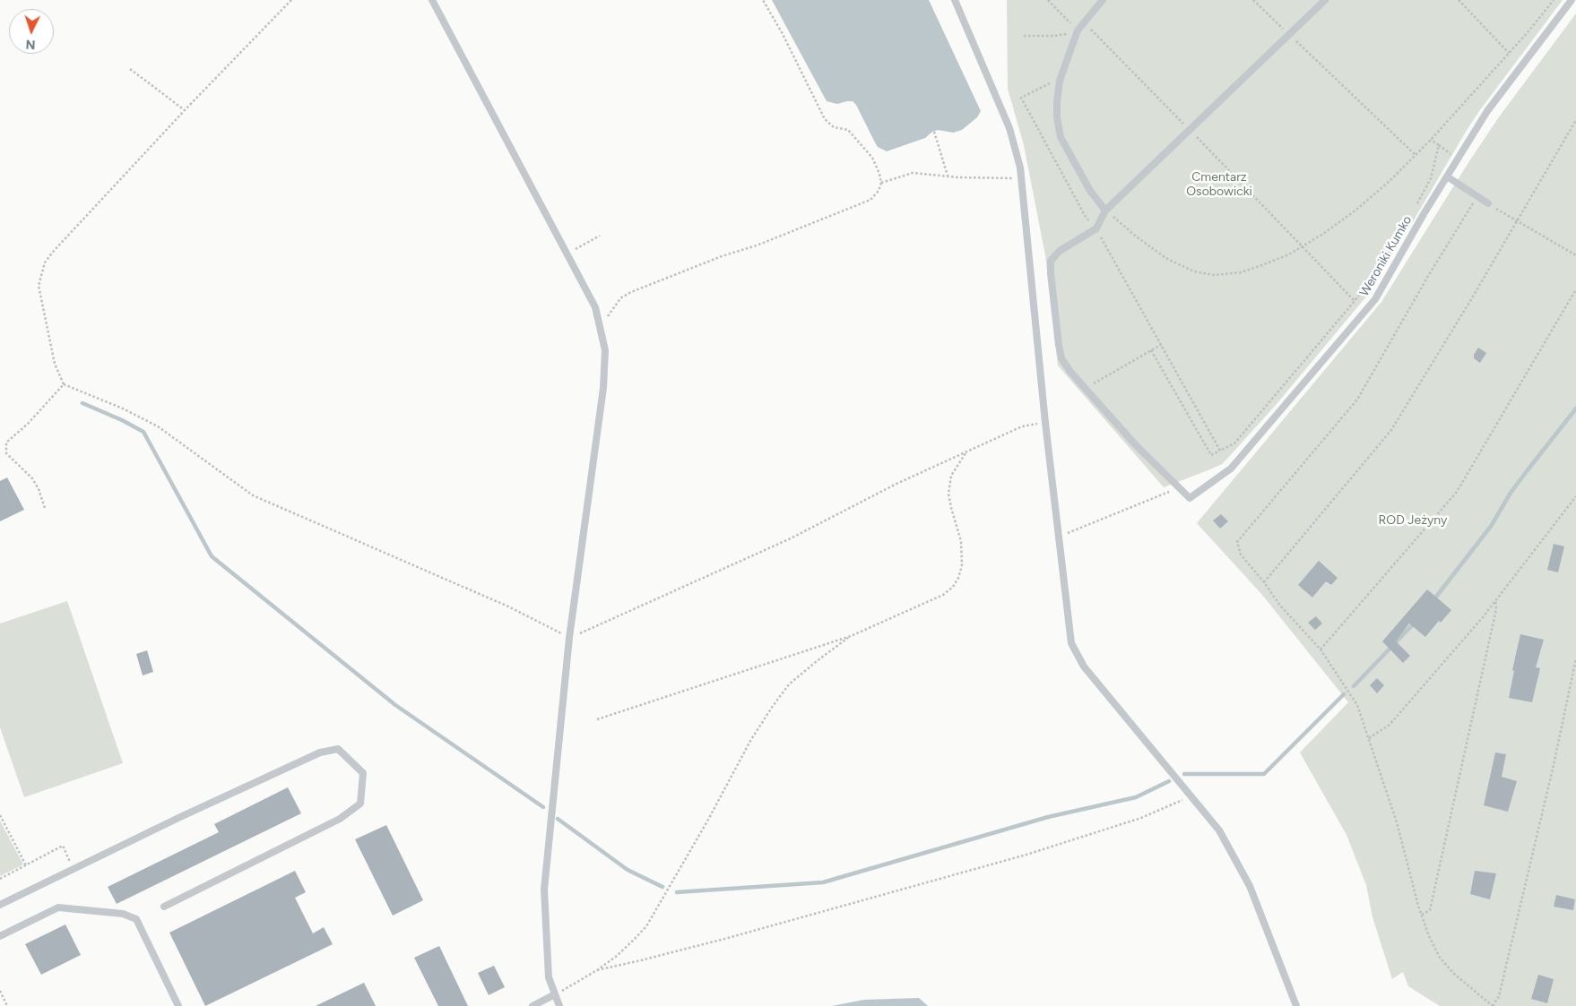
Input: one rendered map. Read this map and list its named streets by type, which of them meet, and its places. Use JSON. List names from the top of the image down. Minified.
{"streets":{"lane":["Weroniki Kumko"]},"parks":["Cmentarz Osobowicki","ROD Jeżyny"],"north":"bottom"}
